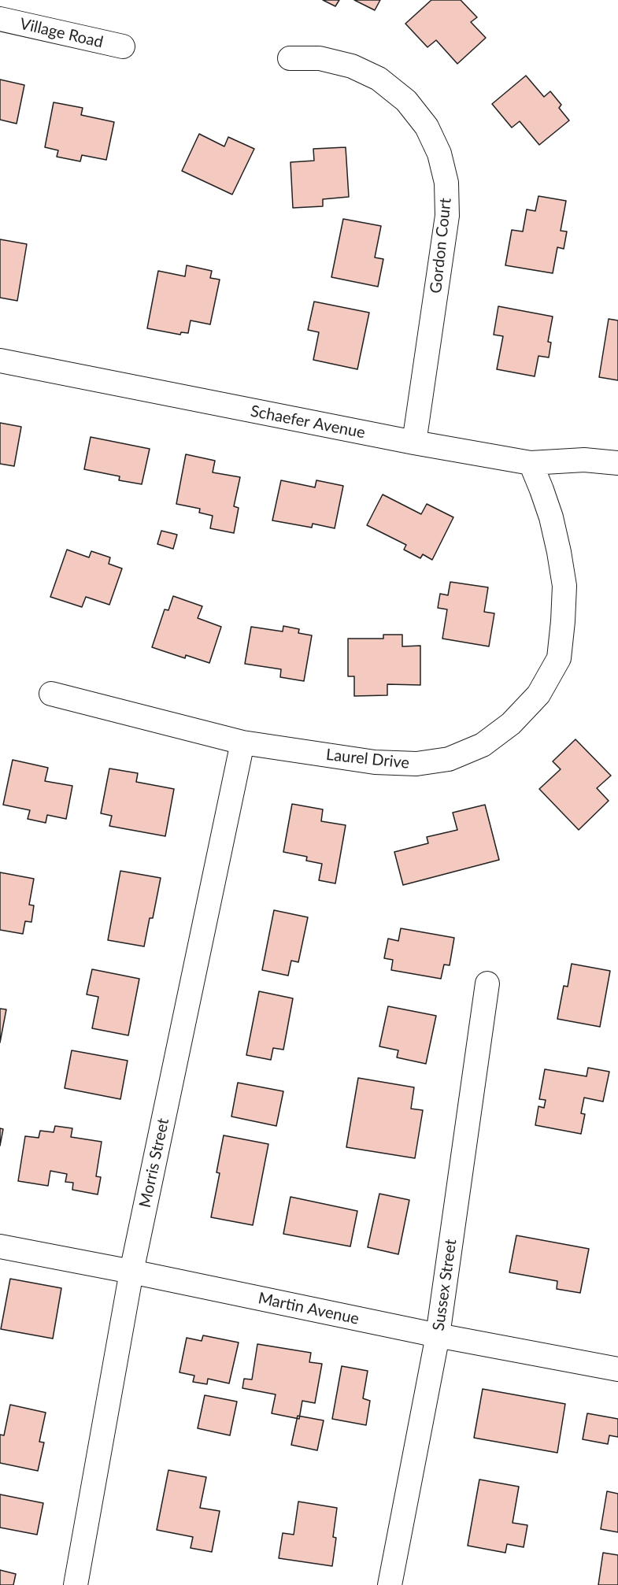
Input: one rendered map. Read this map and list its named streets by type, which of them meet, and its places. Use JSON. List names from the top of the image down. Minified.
{"streets":{"street":["Village Road","Gordon Court","Schaefer Avenue","Laurel Drive","Morris Street","Sussex Street","Martin Avenue"]},"crossings":[["Gordon Court","Schaefer Avenue"],["Schaefer Avenue","Laurel Drive"],["Laurel Drive","Morris Street"],["Morris Street","Martin Avenue"],["Sussex Street","Martin Avenue"]]}
